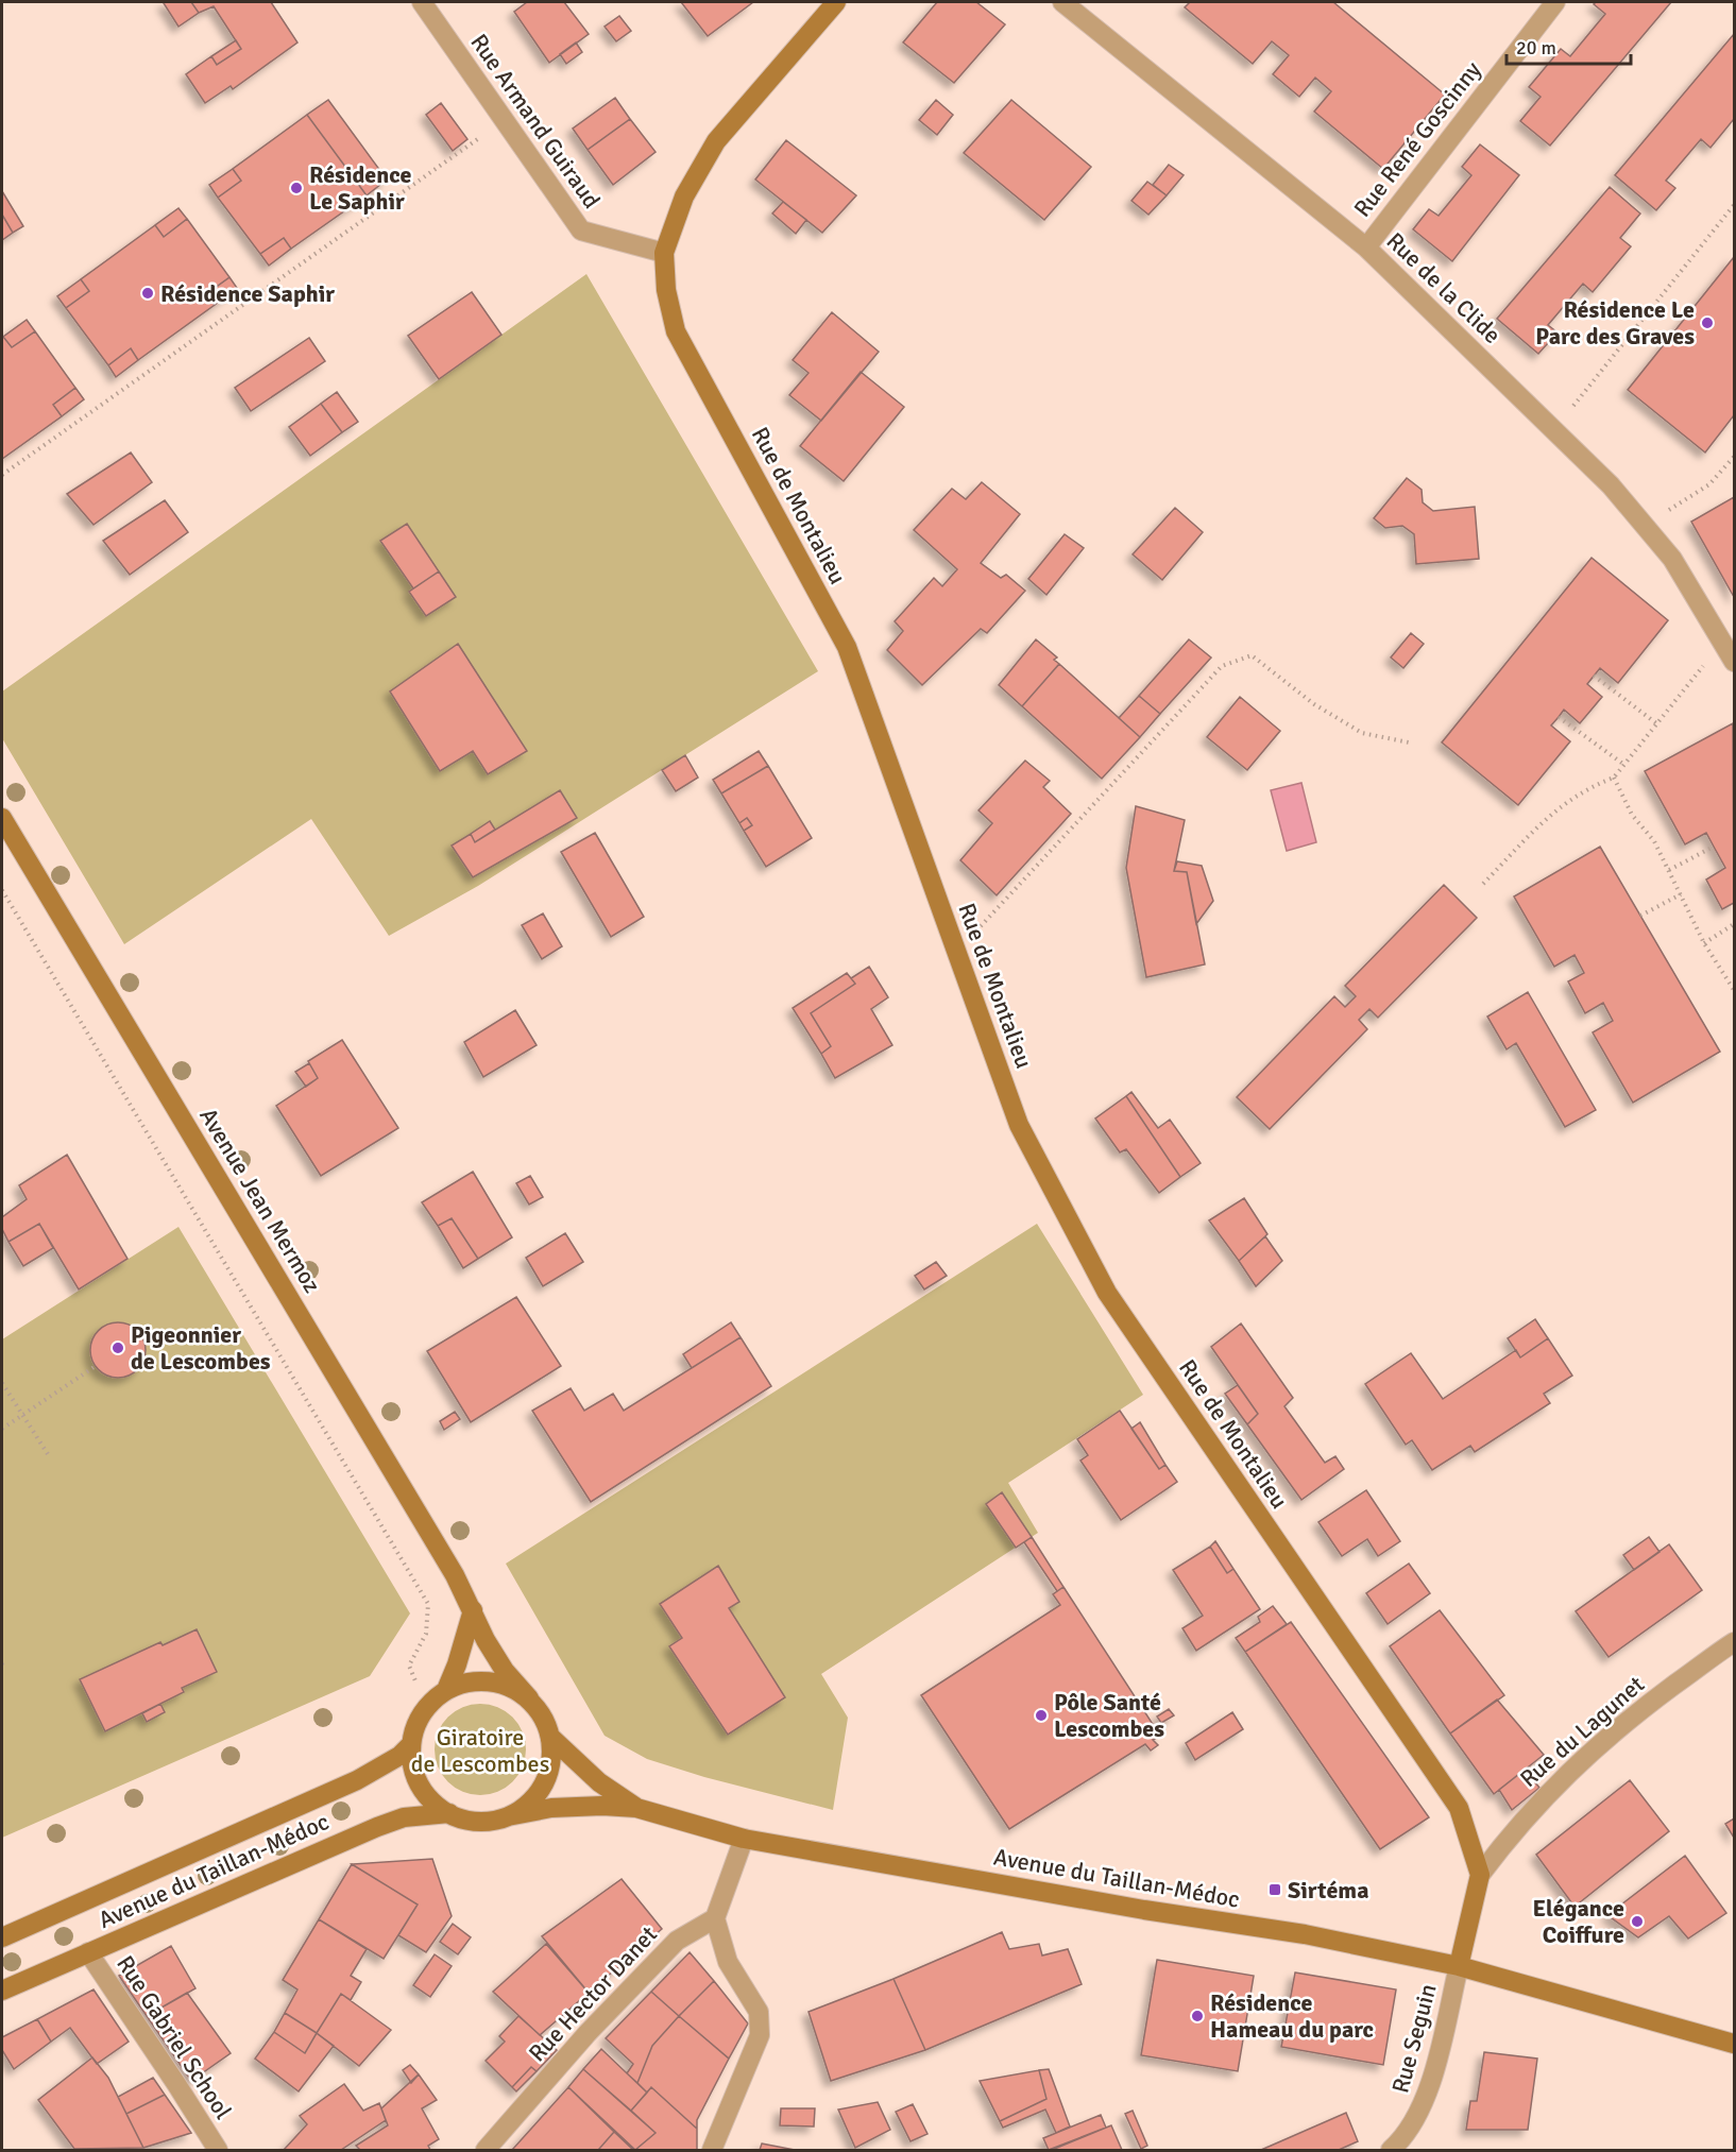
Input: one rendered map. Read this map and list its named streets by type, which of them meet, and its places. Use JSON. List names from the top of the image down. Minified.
{"streets":{"street":["Rue Armand Guiraud","Rue René Goscinny","Rue de la Clide","Rue de Montalieu","Avenue Jean Mermoz","Rue du Lagunet","Avenue du Taillan-Médoc","Rue Hector Danet","Rue Gabriel School","Rue Seguin"]},"crossings":[["Rue Armand Guiraud","Rue de Montalieu"],["Rue René Goscinny","Rue de la Clide"],["Rue de Montalieu","Rue du Lagunet"],["Avenue Jean Mermoz","Avenue du Taillan-Médoc"],["Avenue du Taillan-Médoc","Rue Gabriel School"],["Avenue du Taillan-Médoc","Rue Seguin"]],"parks":["Giratoire de Lescombes"],"places":{"other":["Résidence Le Saphir","Résidence Saphir","Résidence Le Parc des Graves","Pigeonnier de Lescombes","Pôle Santé Lescombes","Elégance Coiffure","Résidence Hameau du parc"],"transit":["Sirtéma"]},"scale_bar":"20 m"}
